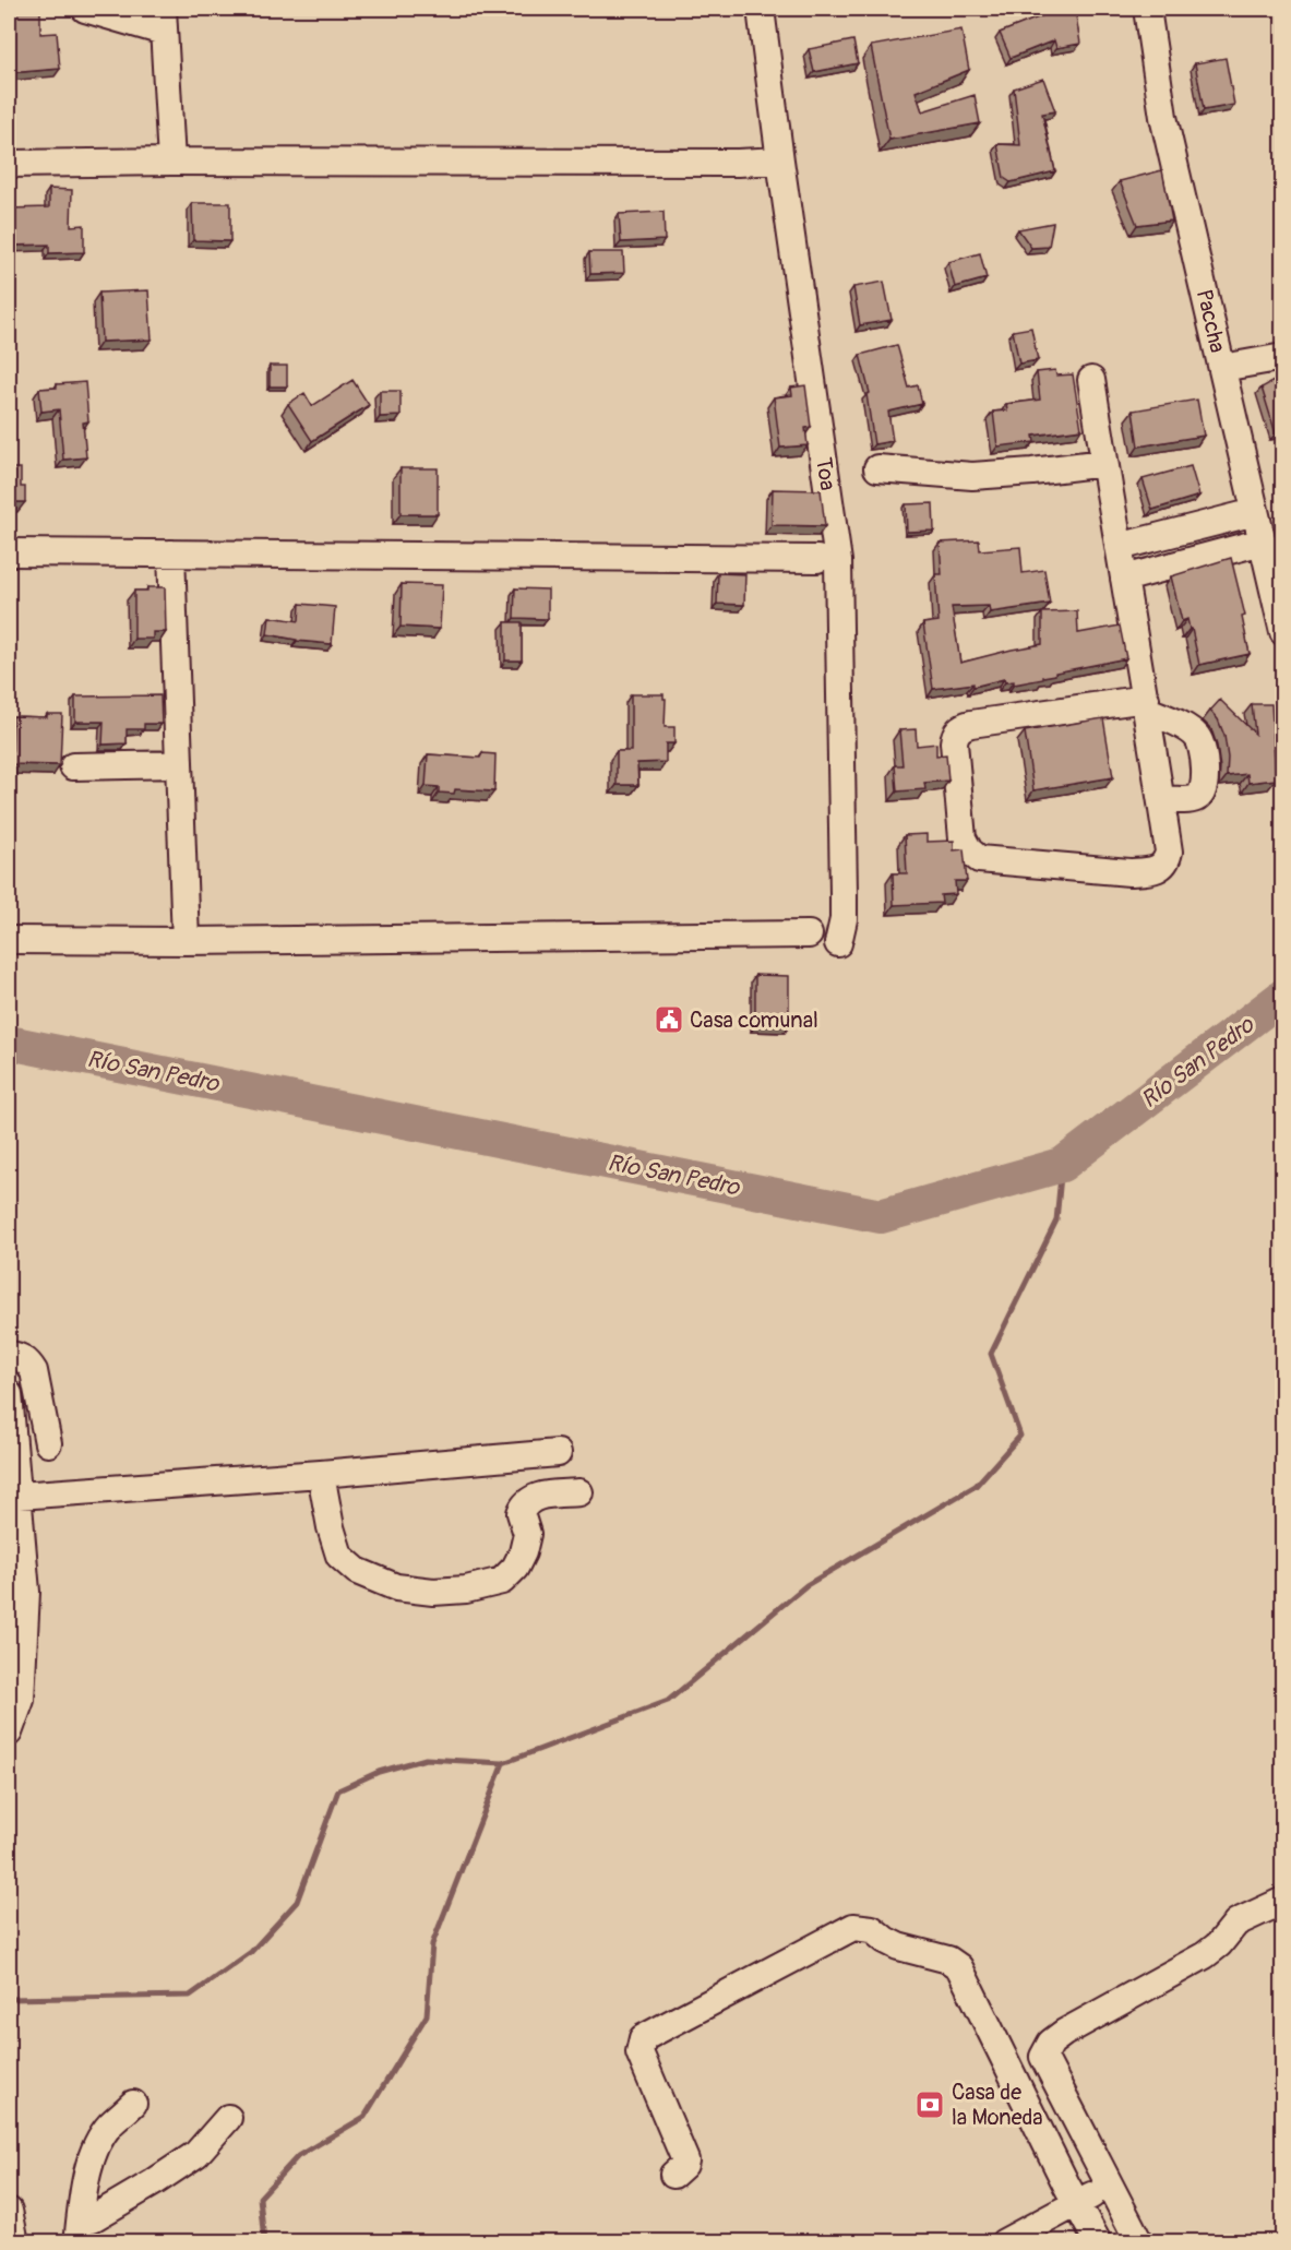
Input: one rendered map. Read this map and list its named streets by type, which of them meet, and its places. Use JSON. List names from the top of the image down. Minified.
{"streets":{"street":["Paccha","Toa"]},"water":["Río San Pedro"],"places":{"public building":["Casa comunal"],"bank":["Casa de la Moneda"]}}
